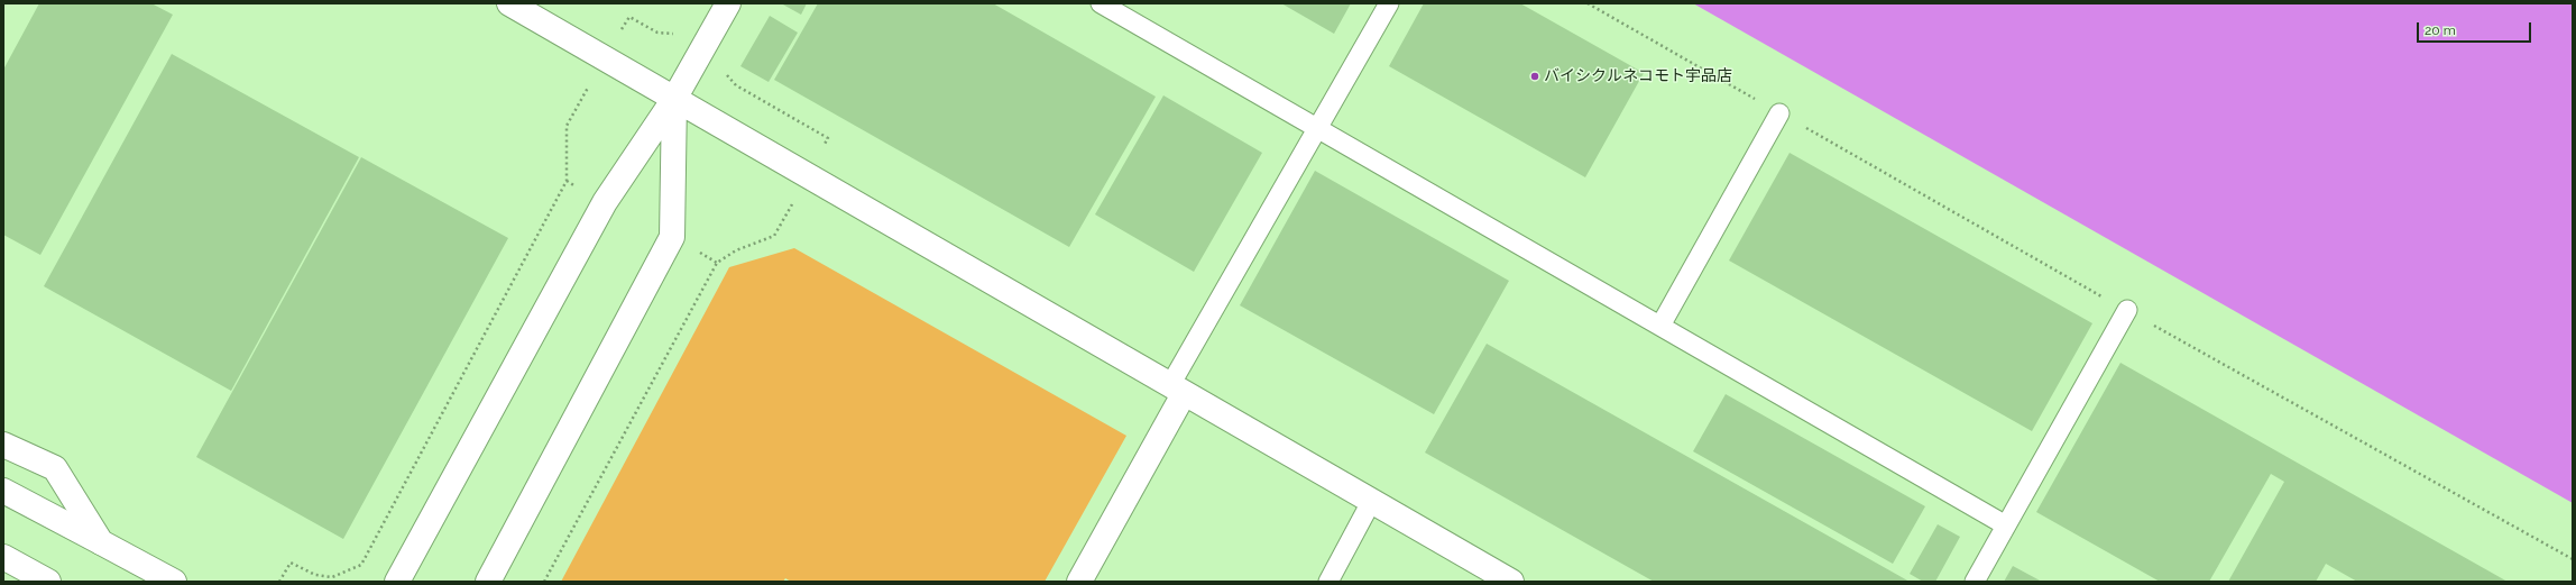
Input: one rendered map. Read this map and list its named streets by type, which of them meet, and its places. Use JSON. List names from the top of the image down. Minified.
{"places":["バイシクルネコモト宇品店"],"scale_bar":"20 m"}
